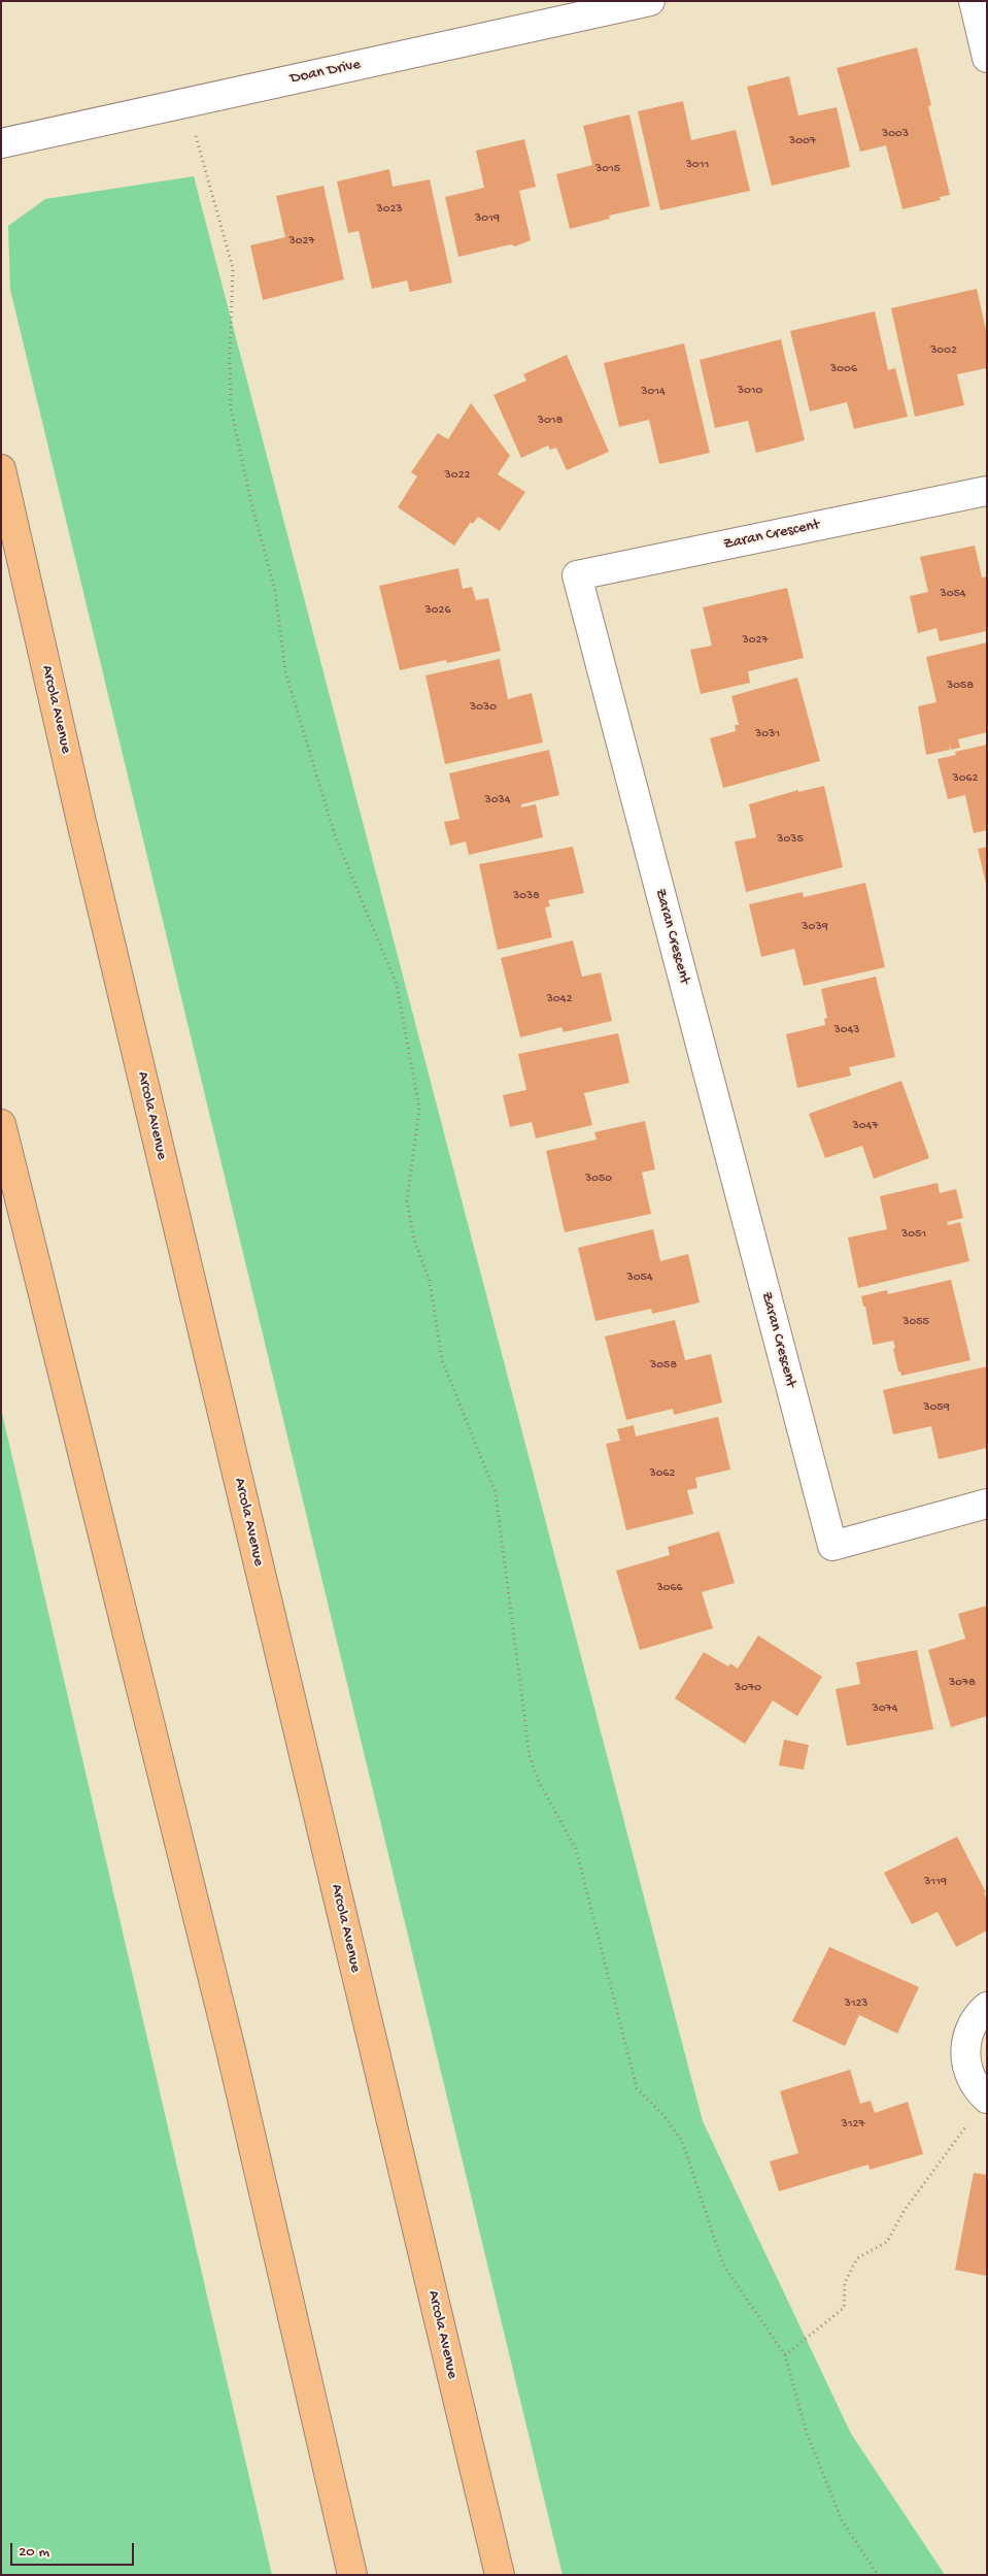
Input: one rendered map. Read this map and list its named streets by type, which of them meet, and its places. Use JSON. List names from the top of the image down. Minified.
{"streets":{"main road":["Arcola Avenue"],"street":["Doan Drive","Zaran Crescent"]},"house_numbers":["3003","3007","3011","3015","3023","3019","3027","3002","3006","3010","3014","3018","3022","3054","3026","3027","3058","3030","3031","3062","3034","3035","3038","3039","3042","3043","3047","3050","3051","3054","3055","3058","3059","3062","3066","3078","3070","3074","3119","3123","3127"],"scale_bar":"20 m"}
